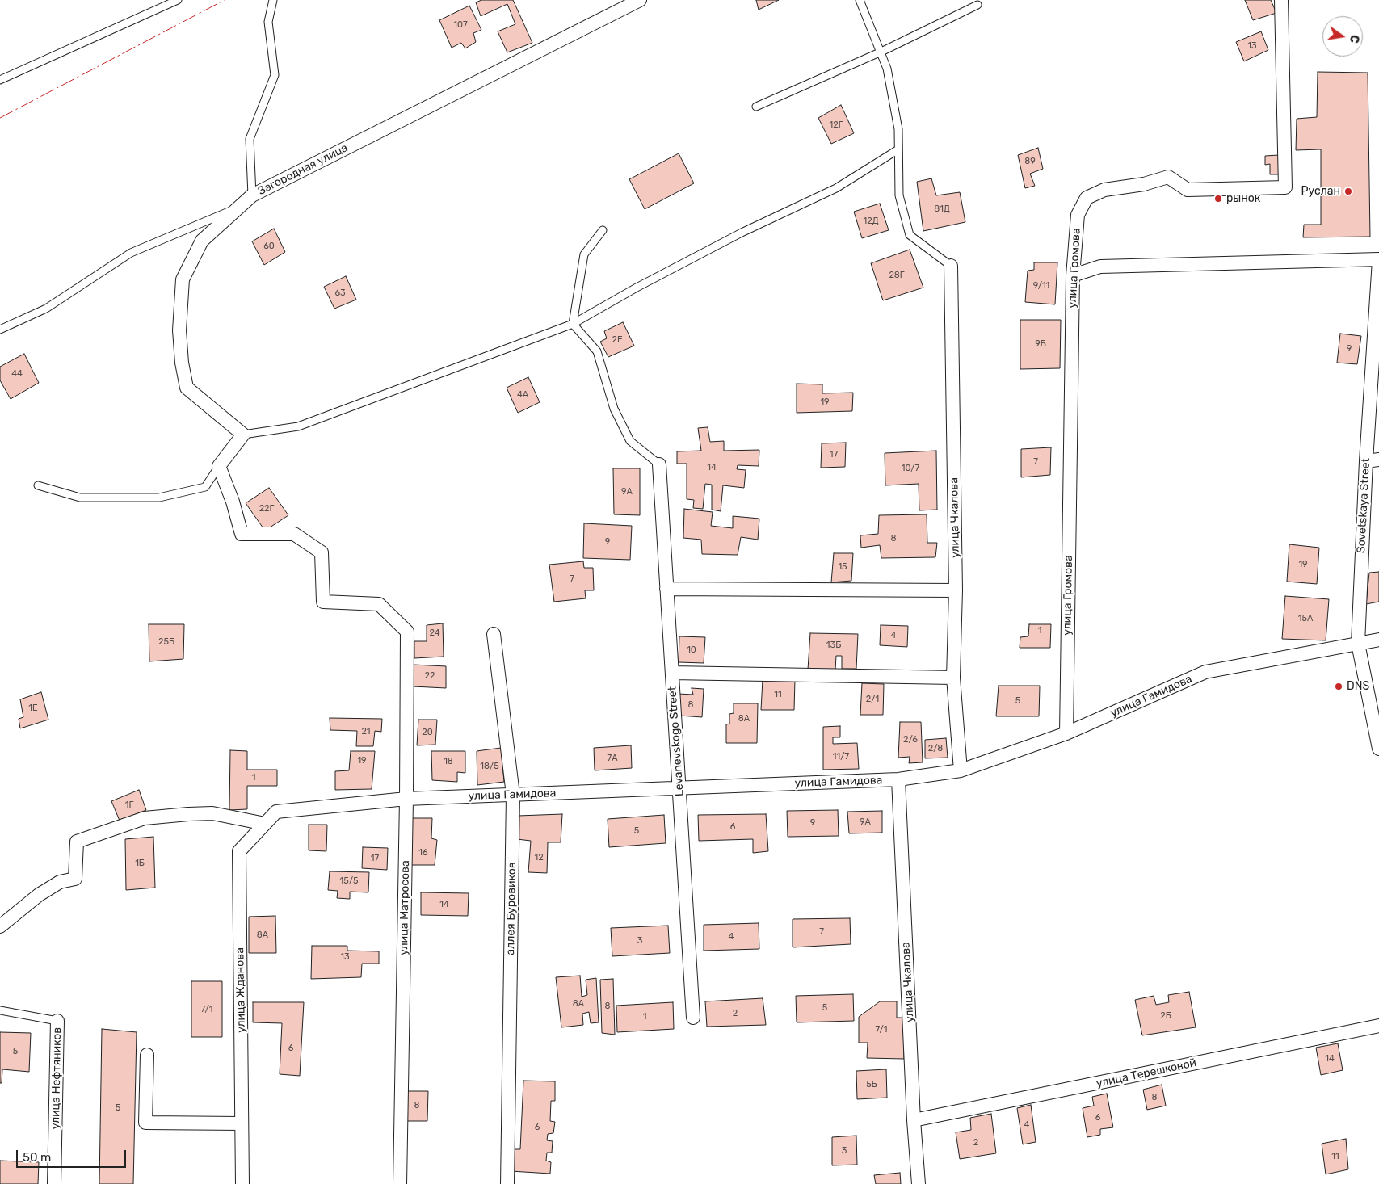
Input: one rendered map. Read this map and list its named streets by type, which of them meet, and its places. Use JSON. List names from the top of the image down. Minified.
{"streets":{"street":["Загородная улица","улица Громова","Sovetskaya Street","улица Чкалова","улица Гамидова","Levanevskogo Street","улица Матросова","аллея Буровиков","улица Жданова","улица Терешковой","улица Нефтяников"]},"crossings":[["улица Громова","улица Гамидова"],["Sovetskaya Street","улица Гамидова"],["улица Чкалова","улица Гамидова"],["улица Чкалова","улица Терешковой"],["улица Гамидова","Levanevskogo Street"],["улица Гамидова","улица Матросова"],["улица Гамидова","аллея Буровиков"],["улица Гамидова","улица Жданова"]],"places":["Руслан","рынок","DNS"],"house_numbers":["107","13","12Г","89","81Д","12Д","60","28Г","9/11","63","2Е","9Б","9","44","4А","19","17","7","14","10/7","9А","22Г","8","9","19","15","7","15А","1","24","4","25Б","13Б","10","22","11","2/1","5","8","1Е","8А","21","20","2/6","2/8","11/7","7А","19","18","18/5","1","1Г","9А","9","6","5","16","12","17","1Б","15/5","14","7","8А","4","3","13","8А","8","5","7/1","2","2Б","1","7/1","6","5","14","5Б","8","8","5","6","4","6","2","3","11"],"scale_bar":"50 m","north":"right"}
